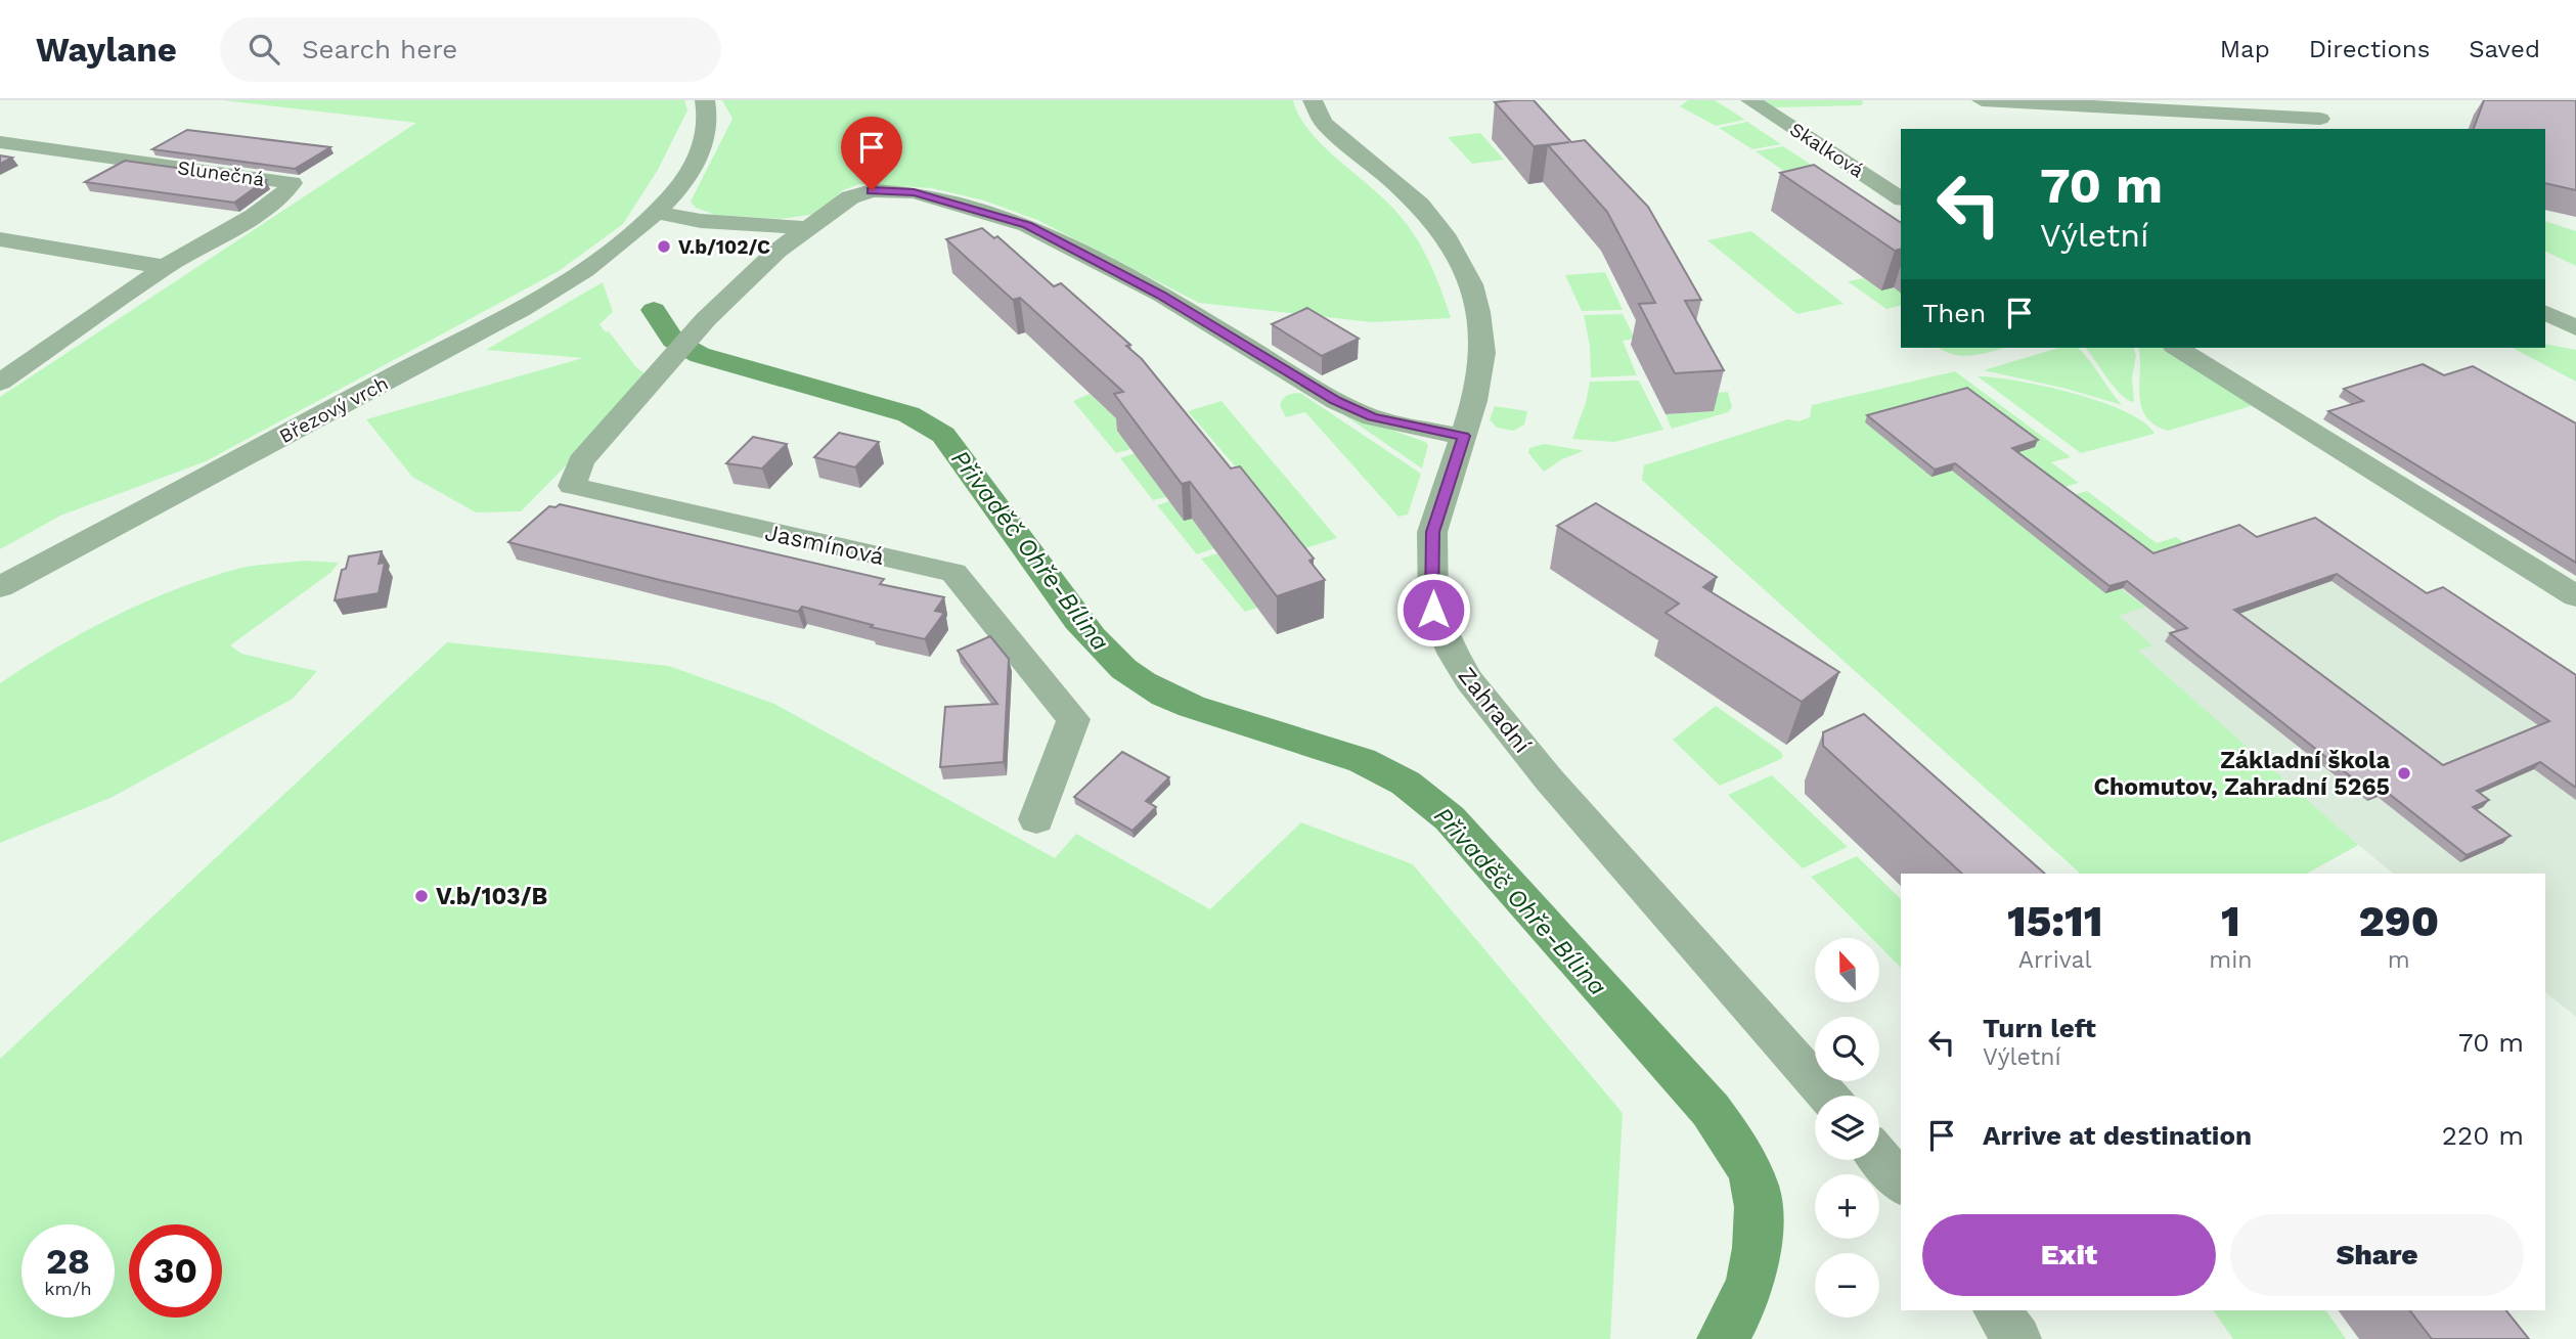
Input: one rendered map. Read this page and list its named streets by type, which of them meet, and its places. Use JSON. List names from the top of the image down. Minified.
{"streets":{"street":["Skalková","Slunečná","Březový vrch","Jasmínová","Zahradní"]},"water":["Přivaděč Ohře-Bílina"],"places":["V.b/102/C","Základní škola Chomutov, Zahradní 5265","V.b/103/B"],"north":"top","page":{"header":"Waylane","search":"Search here","nav":["Map","Directions","Saved"],"turn":["70 m","Výletní"],"then":"Then","eta":["15:11","Arrival","1","min","290","m"],"map_buttons":["+","−"],"list":[{"name":"Turn left","note":"Výletní","value":"70 m"},{"name":"Arrive at destination","value":"220 m"}],"buttons":["Exit","Share"],"speed":"28 km/h","limit":"30"}}
